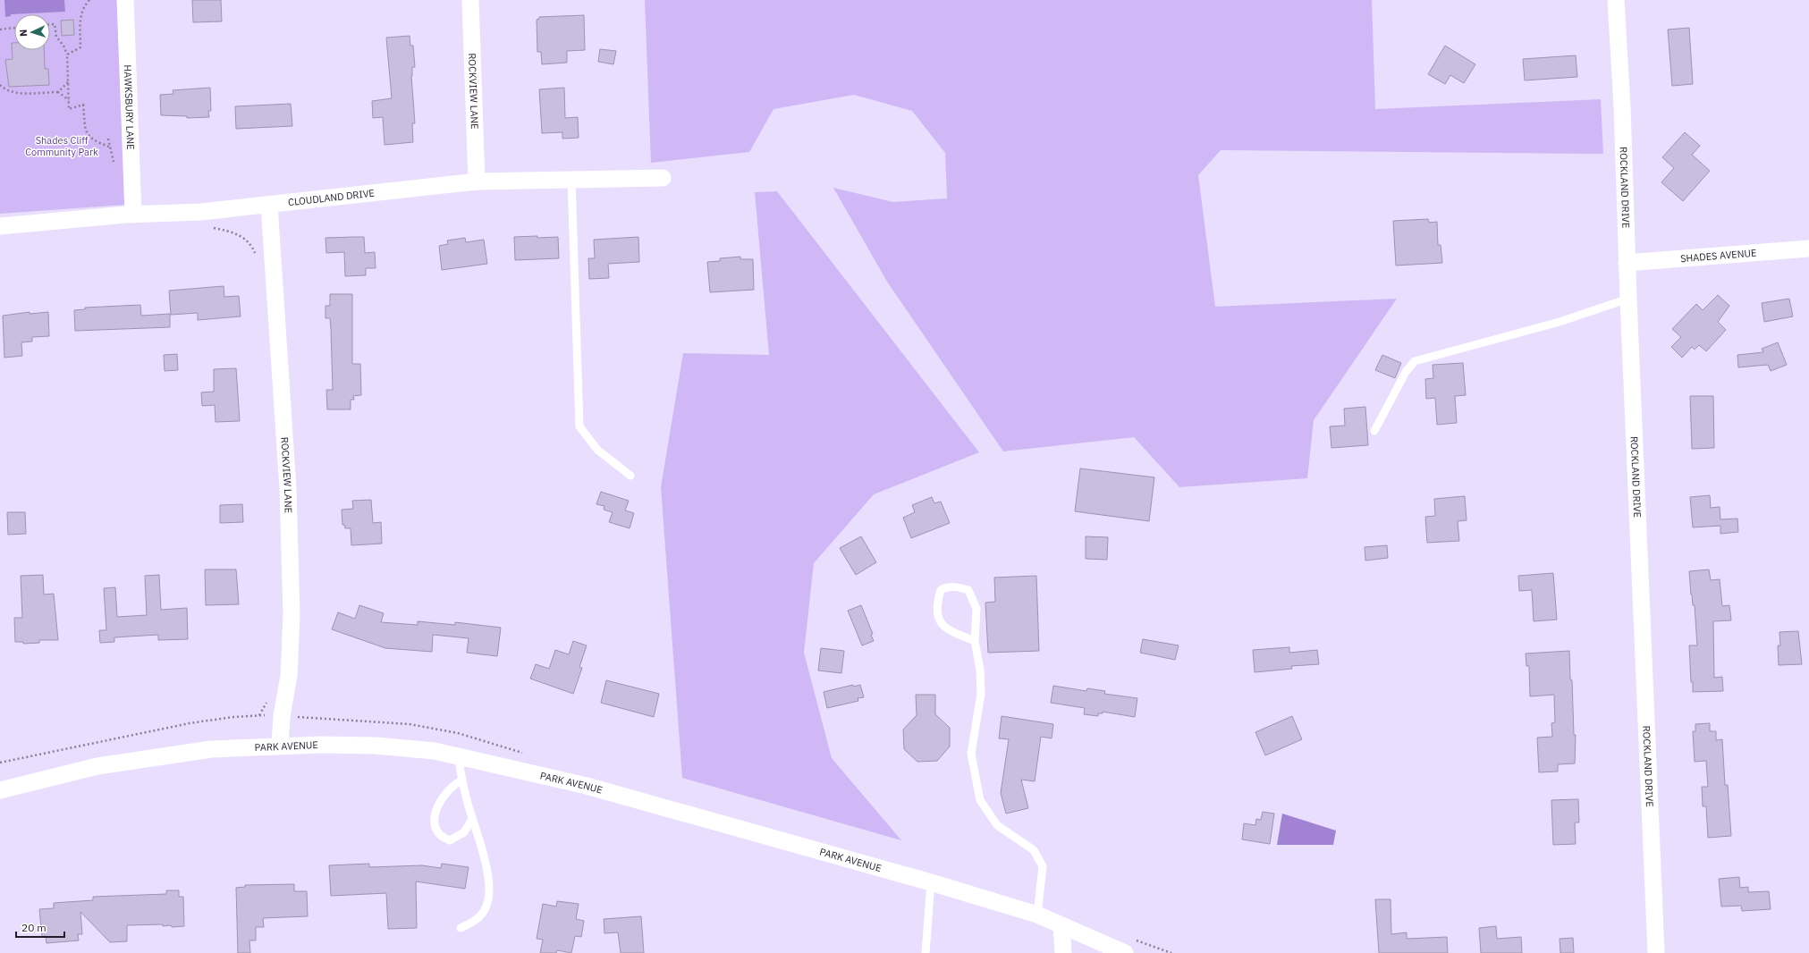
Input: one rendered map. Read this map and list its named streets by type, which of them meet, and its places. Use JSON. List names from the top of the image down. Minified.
{"streets":{"street":["ROCKVIEW LANE","HAWKSBURY LANE","ROCKLAND DRIVE","CLOUDLAND DRIVE","SHADES AVENUE","PARK AVENUE"]},"crossings":[["ROCKVIEW LANE","CLOUDLAND DRIVE"],["ROCKVIEW LANE","PARK AVENUE"],["HAWKSBURY LANE","CLOUDLAND DRIVE"],["ROCKLAND DRIVE","SHADES AVENUE"]],"parks":["Shades Cliff Community Park"],"scale_bar":"20 m","north":"left"}
